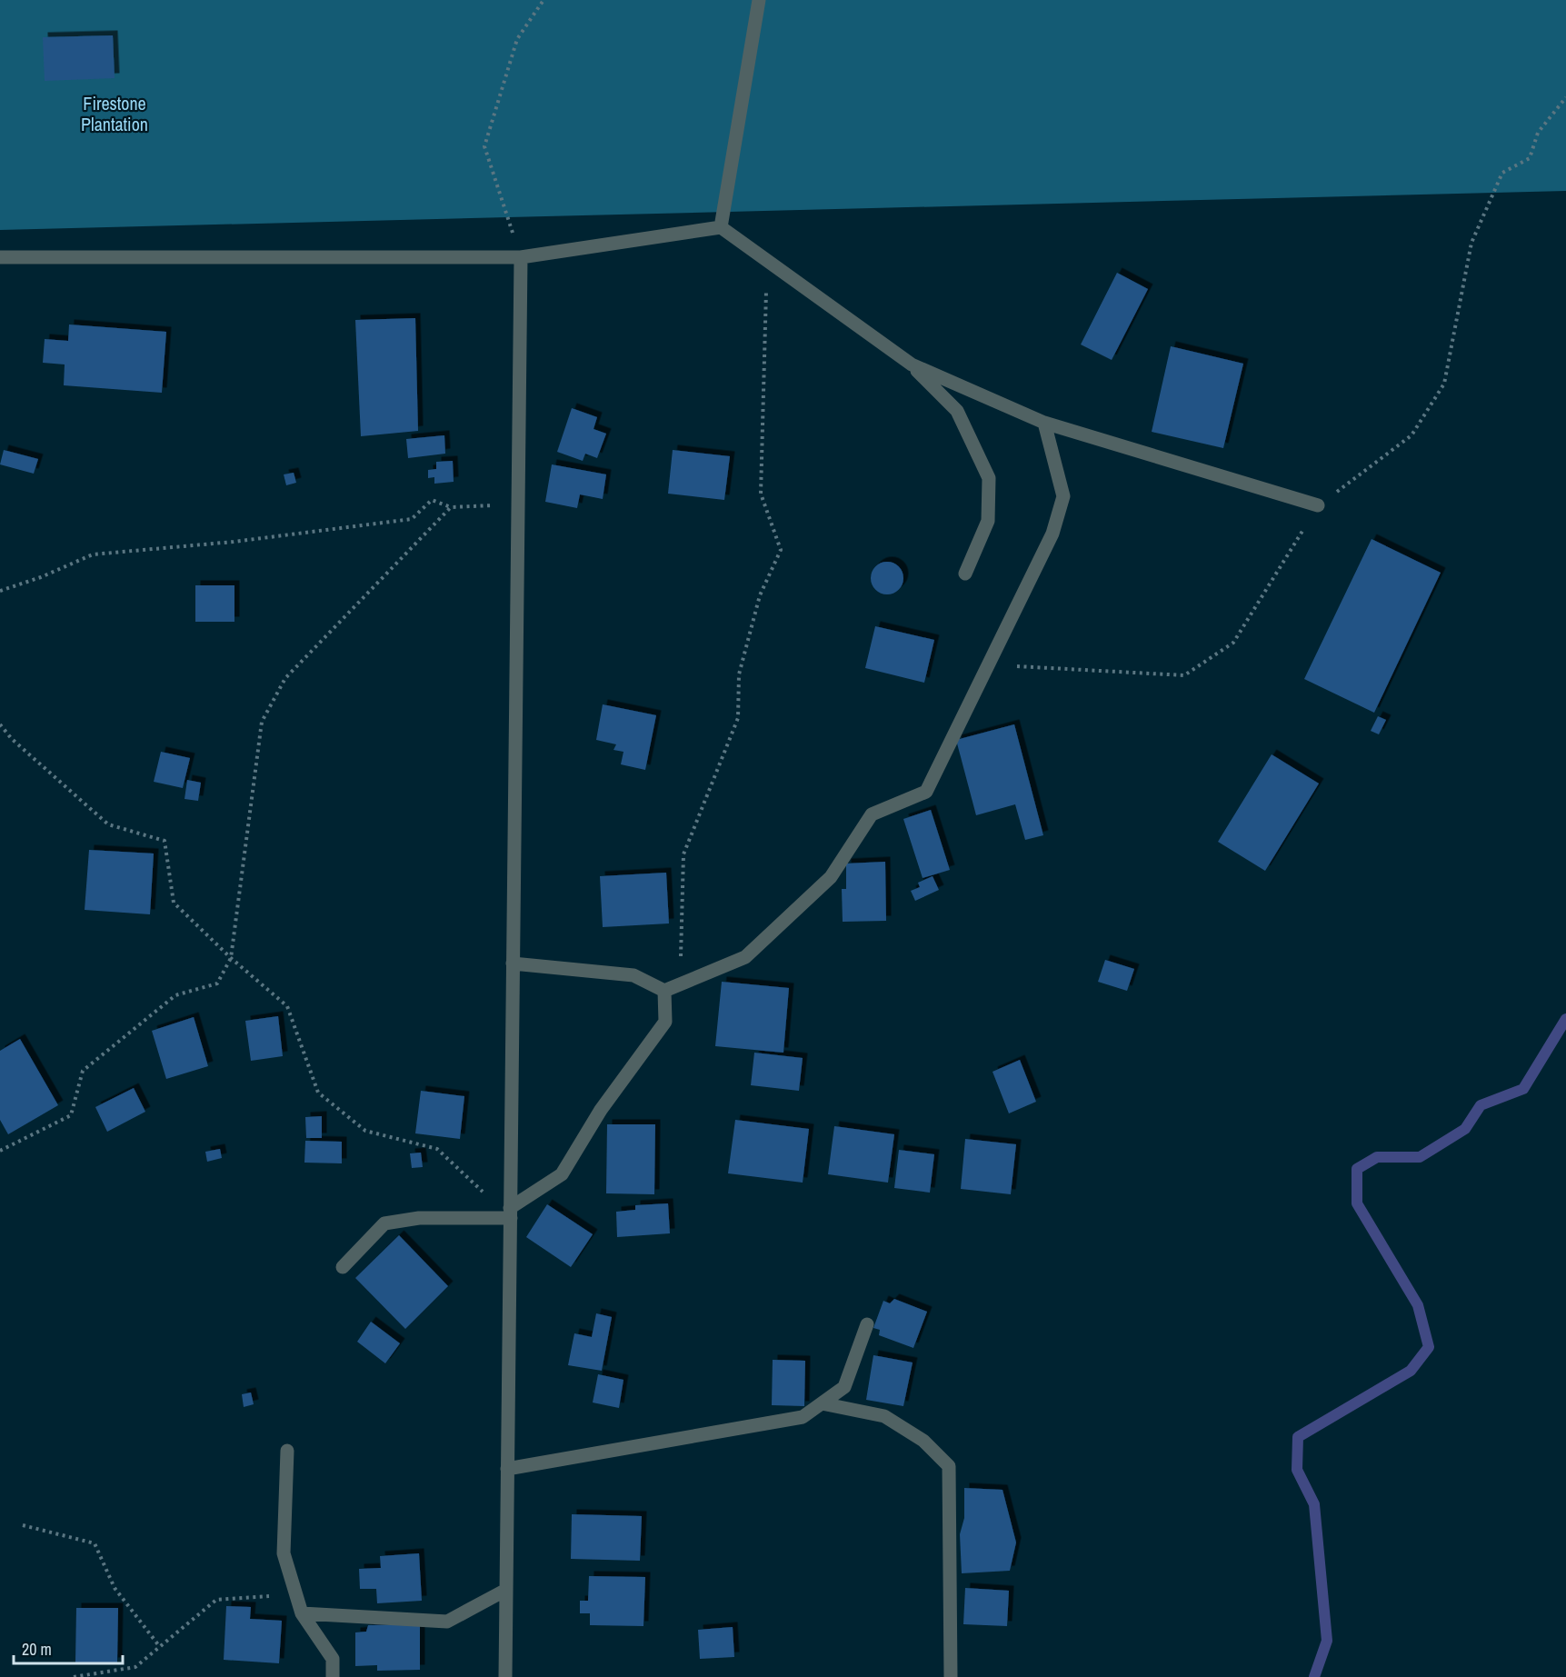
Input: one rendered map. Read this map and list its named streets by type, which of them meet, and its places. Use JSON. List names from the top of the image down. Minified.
{"parks":["Firestone Plantation"],"scale_bar":"20 m"}
